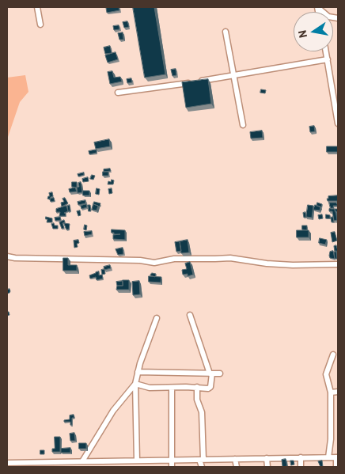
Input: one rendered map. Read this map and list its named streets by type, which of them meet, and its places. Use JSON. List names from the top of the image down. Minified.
{"north":"left"}
